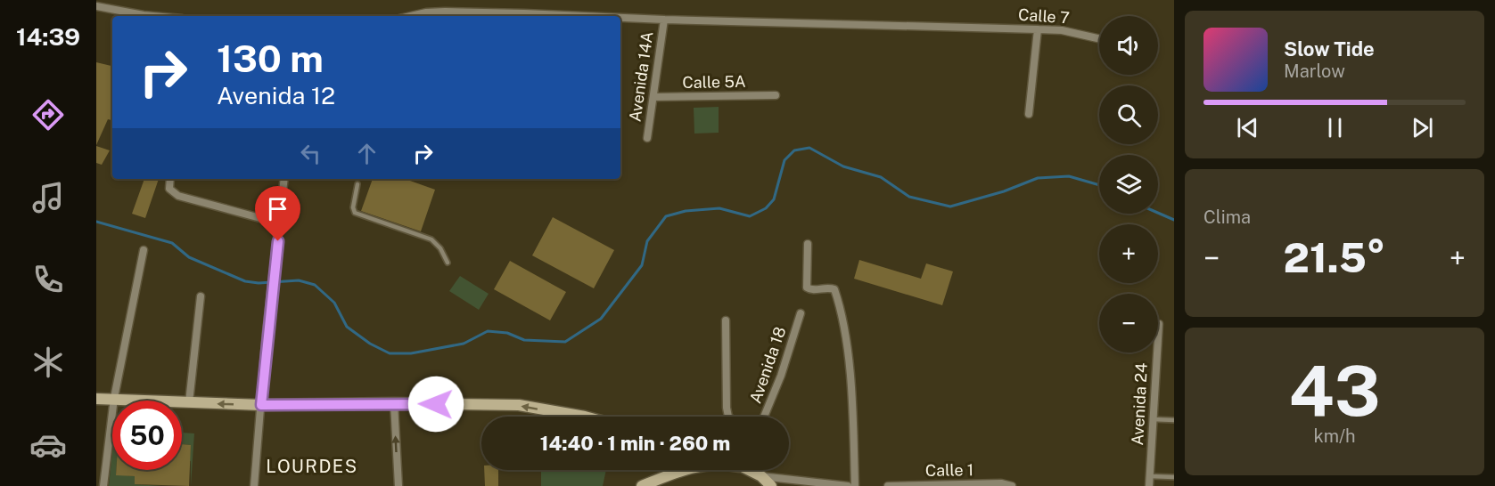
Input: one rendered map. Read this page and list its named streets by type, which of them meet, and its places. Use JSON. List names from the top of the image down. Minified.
{"streets":{"street":["Calle 7","Avenida 14A","Calle 5A","Avenida 18","Avenida 24","Calle 1"]},"crossings":[["Calle 7","Avenida 14A"],["Avenida 14A","Calle 5A"]],"districts":["LOURDES"],"page":{"tabs":"14:39","map_buttons":["+","−"],"turn":["130 m","Avenida 12"],"song":["Slow Tide","Marlow"],"tile":["Clima",["43","km/h"]],"heat":["−","21.5°","+"],"limit":"50","trip":"14:40 · 1 min · 260 m"}}
